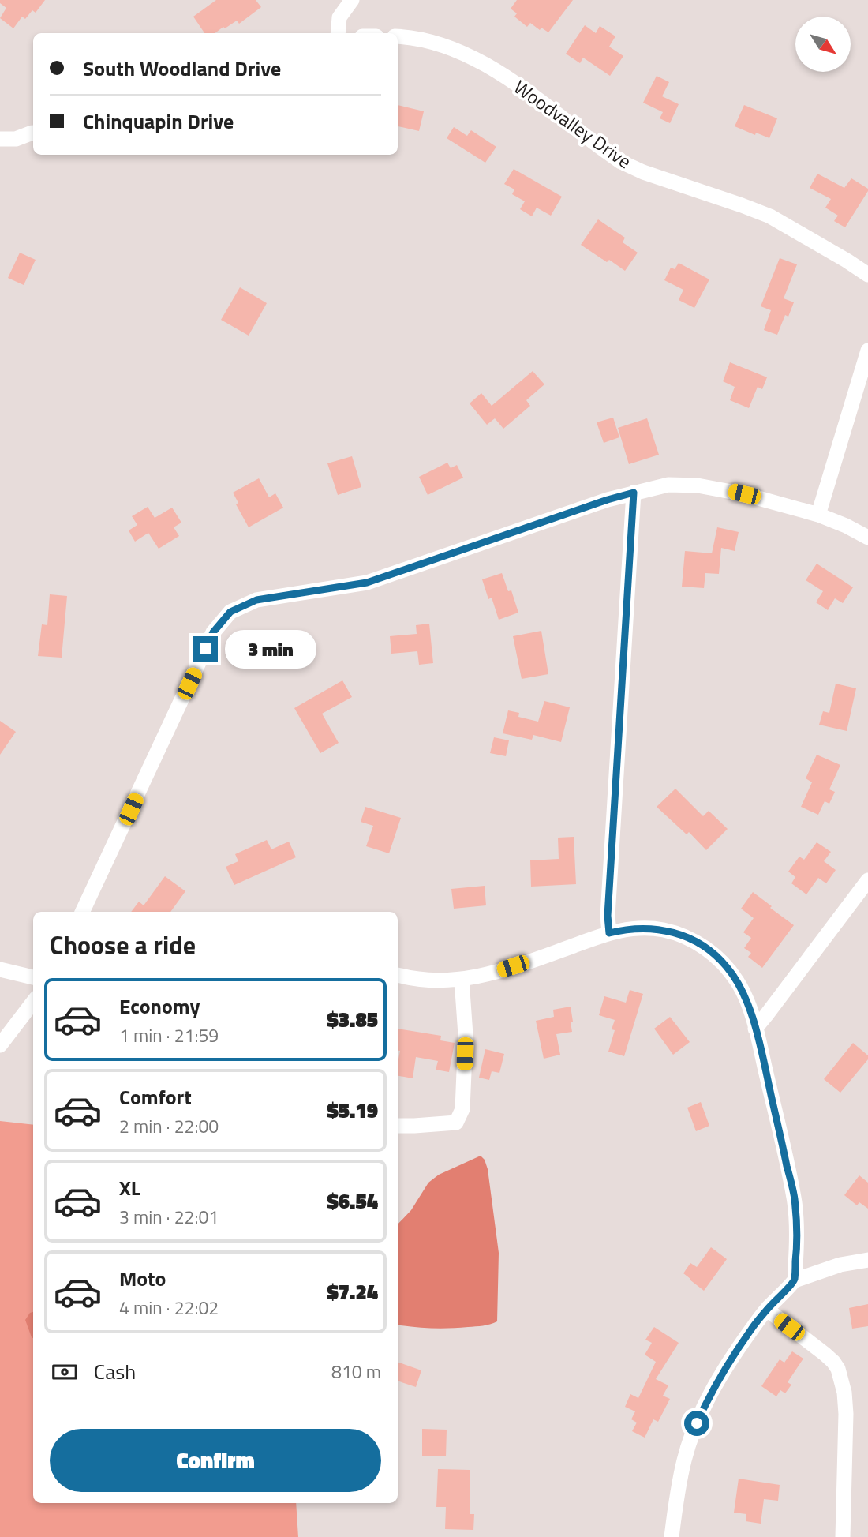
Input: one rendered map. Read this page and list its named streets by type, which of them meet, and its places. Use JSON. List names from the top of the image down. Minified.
{"streets":{"street":["Woodvalley Drive"]},"north":"bottom right","page":{"banner":["South Woodland Drive","Chinquapin Drive"],"bubble":"3 min","heading":"Choose a ride","list":[{"name":"Economy","note":"1 min · 21:59","value":"$3.85"},{"name":"Comfort","note":"2 min · 22:00","value":"$5.19"},{"name":"XL","note":"3 min · 22:01","value":"$6.54"},{"name":"Moto","note":"4 min · 22:02","value":"$7.24"}],"pay":["Cash","810 m"],"buttons":"Confirm"}}
